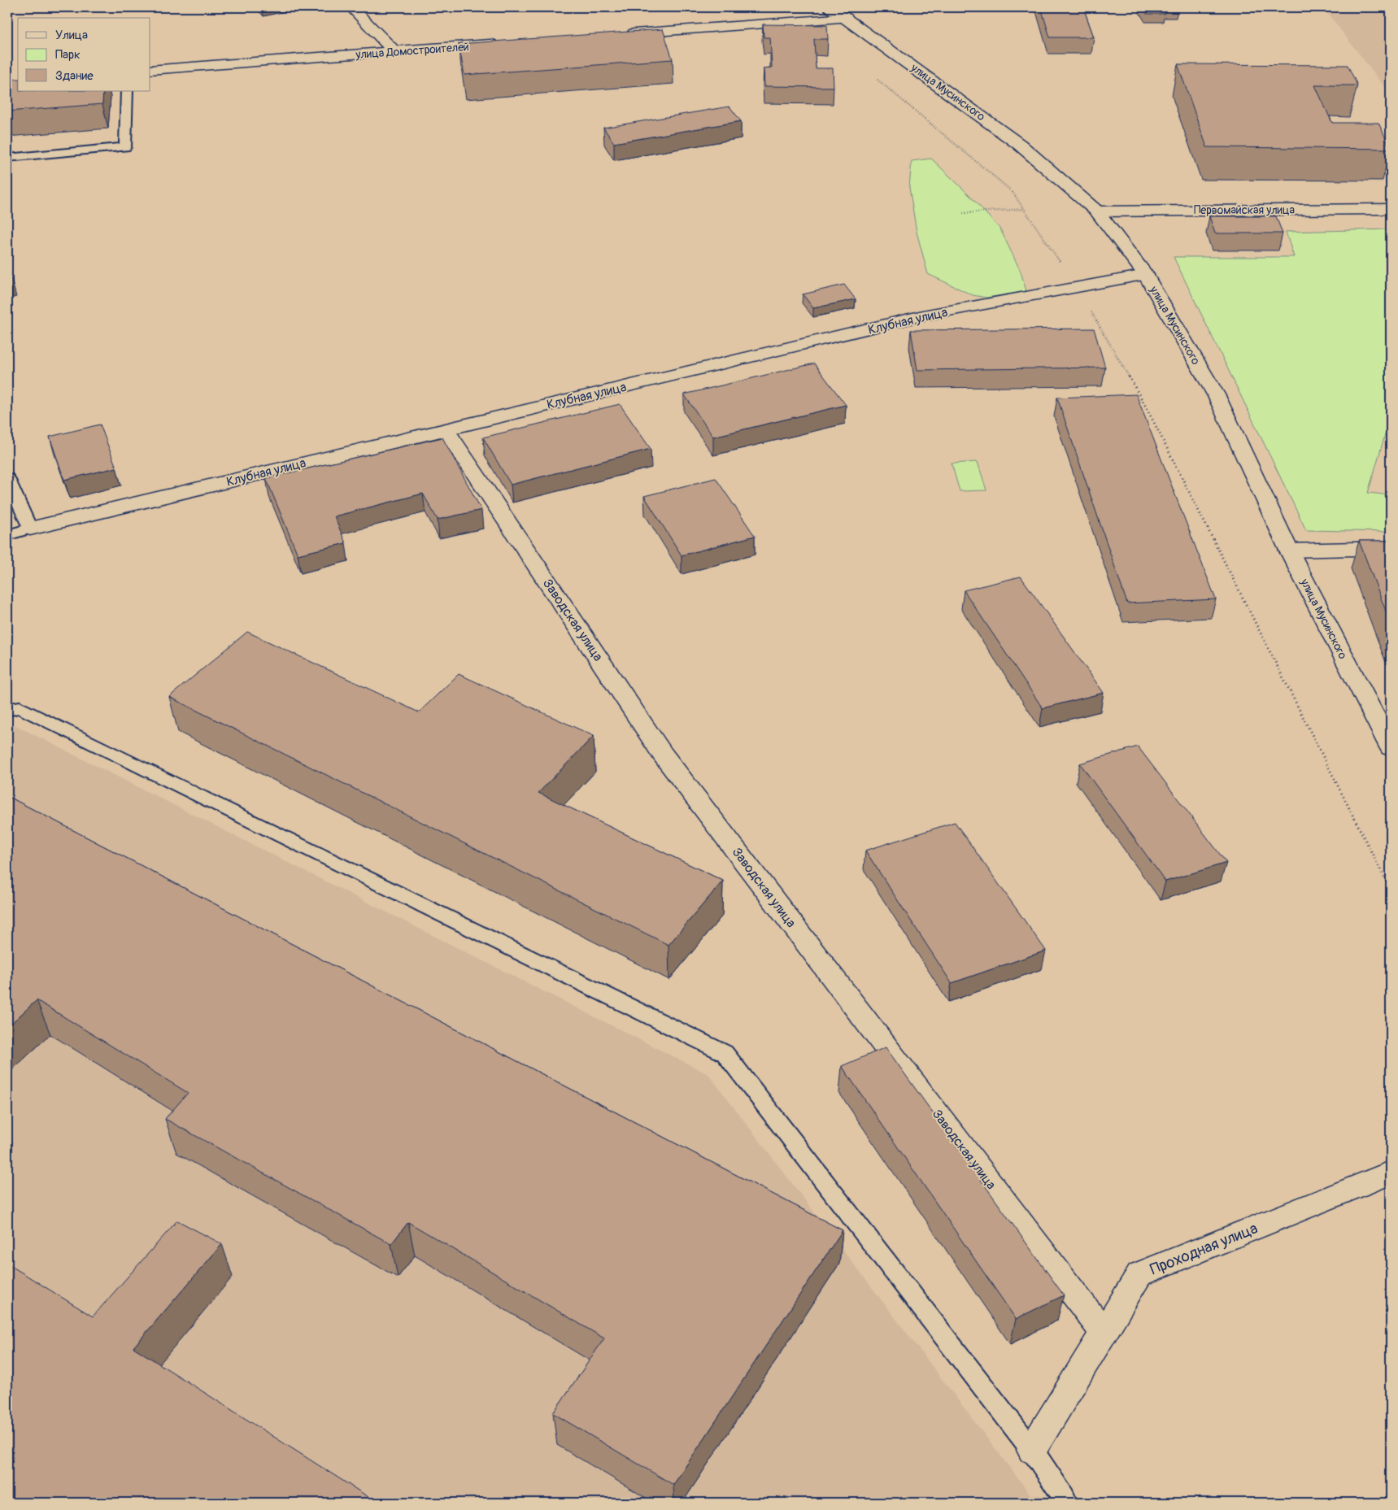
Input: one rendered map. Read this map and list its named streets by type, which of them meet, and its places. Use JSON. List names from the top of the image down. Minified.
{"streets":{"street":["улица Домостроителей","улица Мусинского","Первомайская улица","Клубная улица","Заводская улица","Проходная улица"]},"crossings":[["улица Мусинского","Первомайская улица"],["улица Мусинского","Клубная улица"],["Клубная улица","Заводская улица"],["Заводская улица","Проходная улица"]],"legend":["Улица","Парк","Здание"]}
